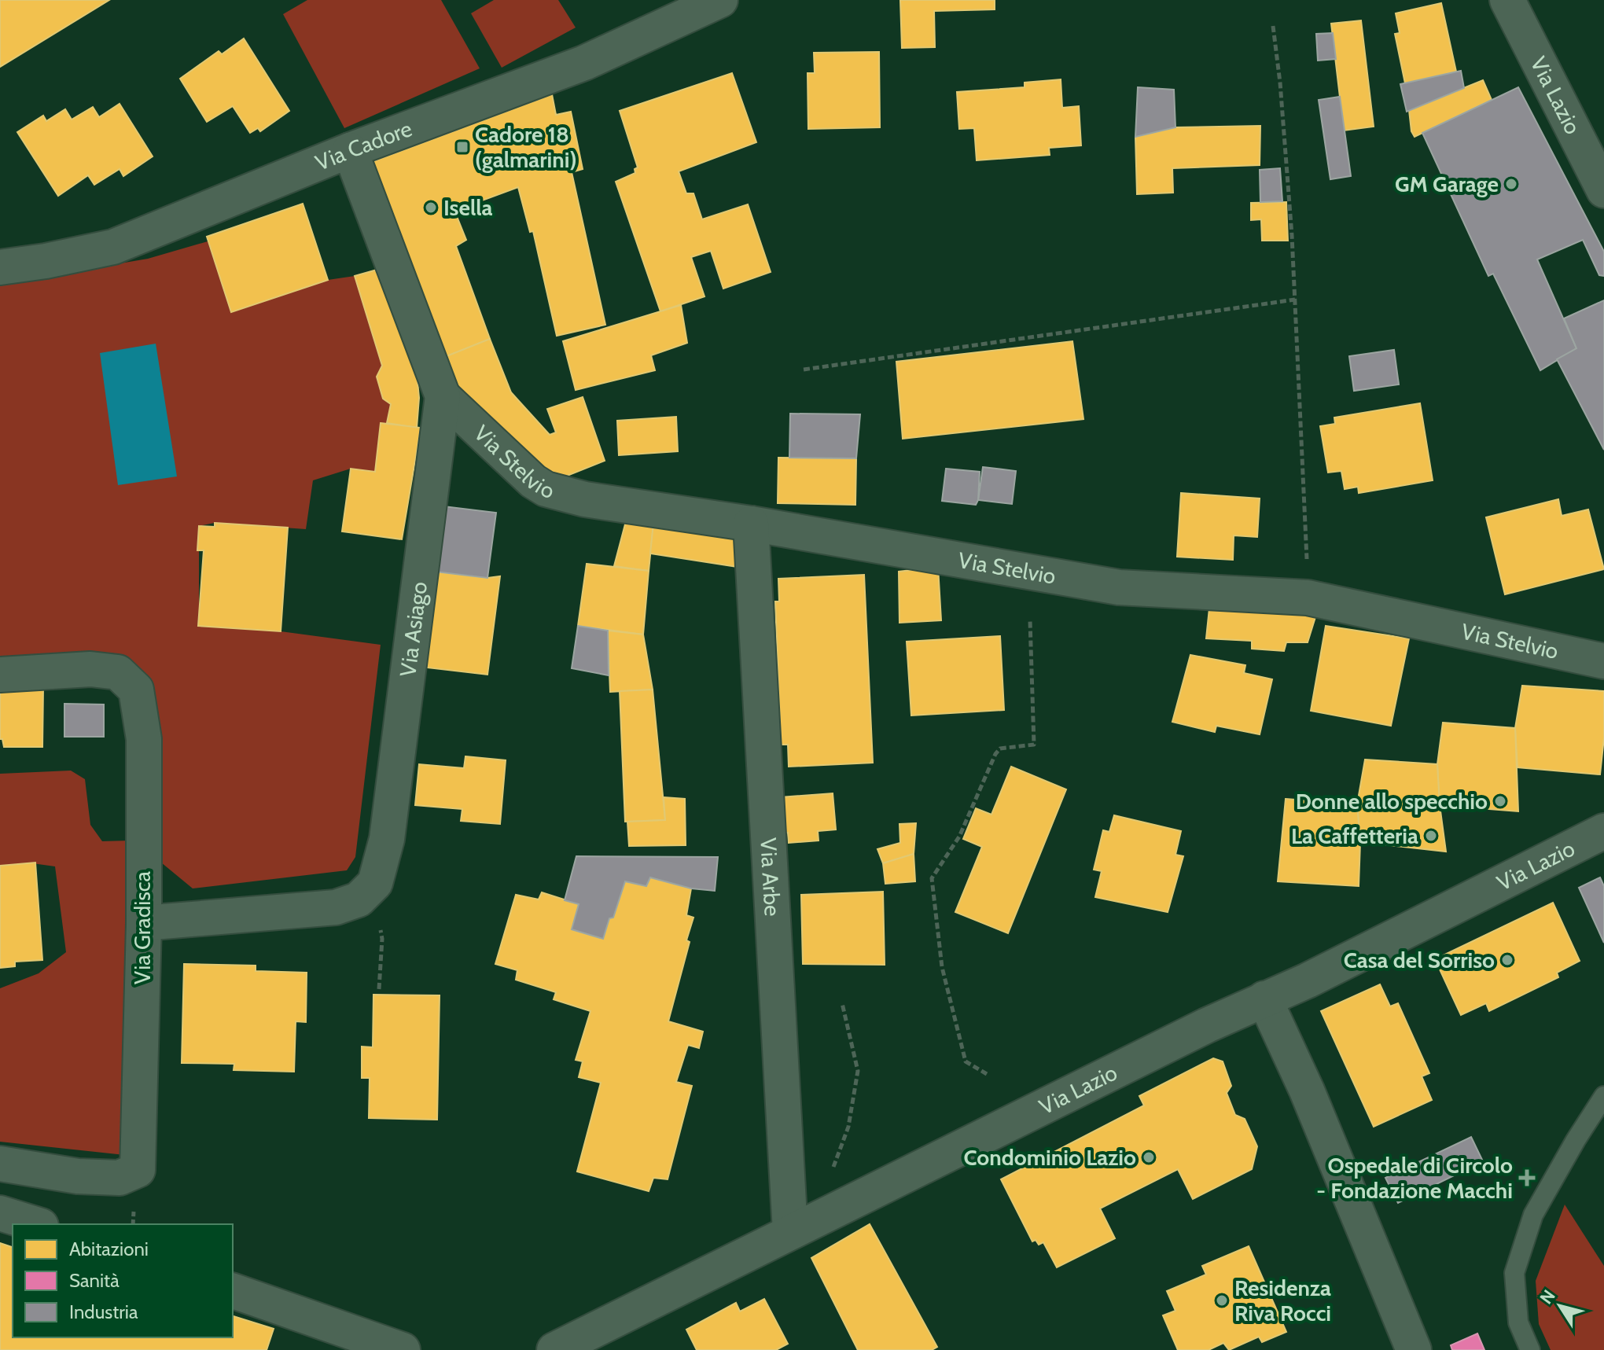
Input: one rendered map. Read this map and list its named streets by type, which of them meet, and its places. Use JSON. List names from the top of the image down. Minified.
{"streets":{"street":["Via Lazio","Via Cadore","Via Stelvio","Via Asiago","Via Arbe","Via Gradisca"]},"crossings":[["Via Lazio","Via Arbe"],["Via Cadore","Via Asiago"],["Via Stelvio","Via Asiago"],["Via Stelvio","Via Arbe"]],"places":{"transit":["Cadore 18 (galmarini)"],"other":["GM Garage","Isella","Donne allo specchio","La Caffetteria","Casa del Sorriso","Condominio Lazio","Residenza Riva Rocci"],"health":["Ospedale di Circolo - Fondazione Macchi"]},"legend":["Abitazioni","Sanità","Industria"],"north":"top left"}
